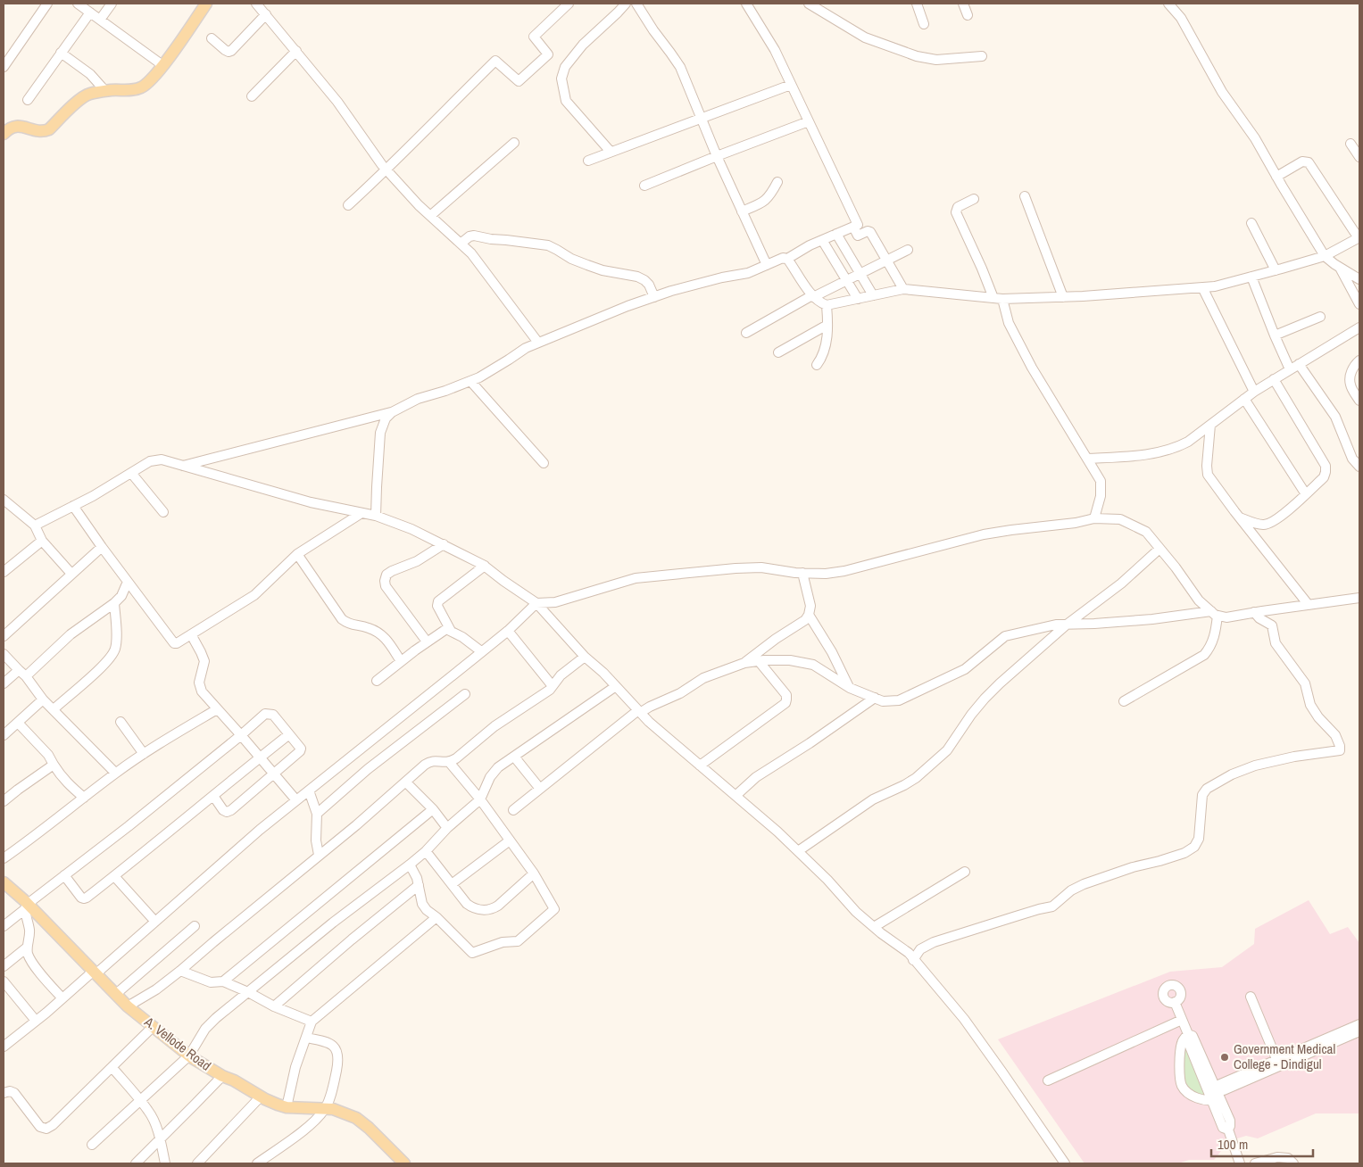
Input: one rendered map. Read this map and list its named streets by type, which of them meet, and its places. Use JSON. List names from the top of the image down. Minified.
{"streets":{"main road":["A. Vellode Road"]},"places":["Government Medical College - Dindigul"],"scale_bar":"100 m"}
